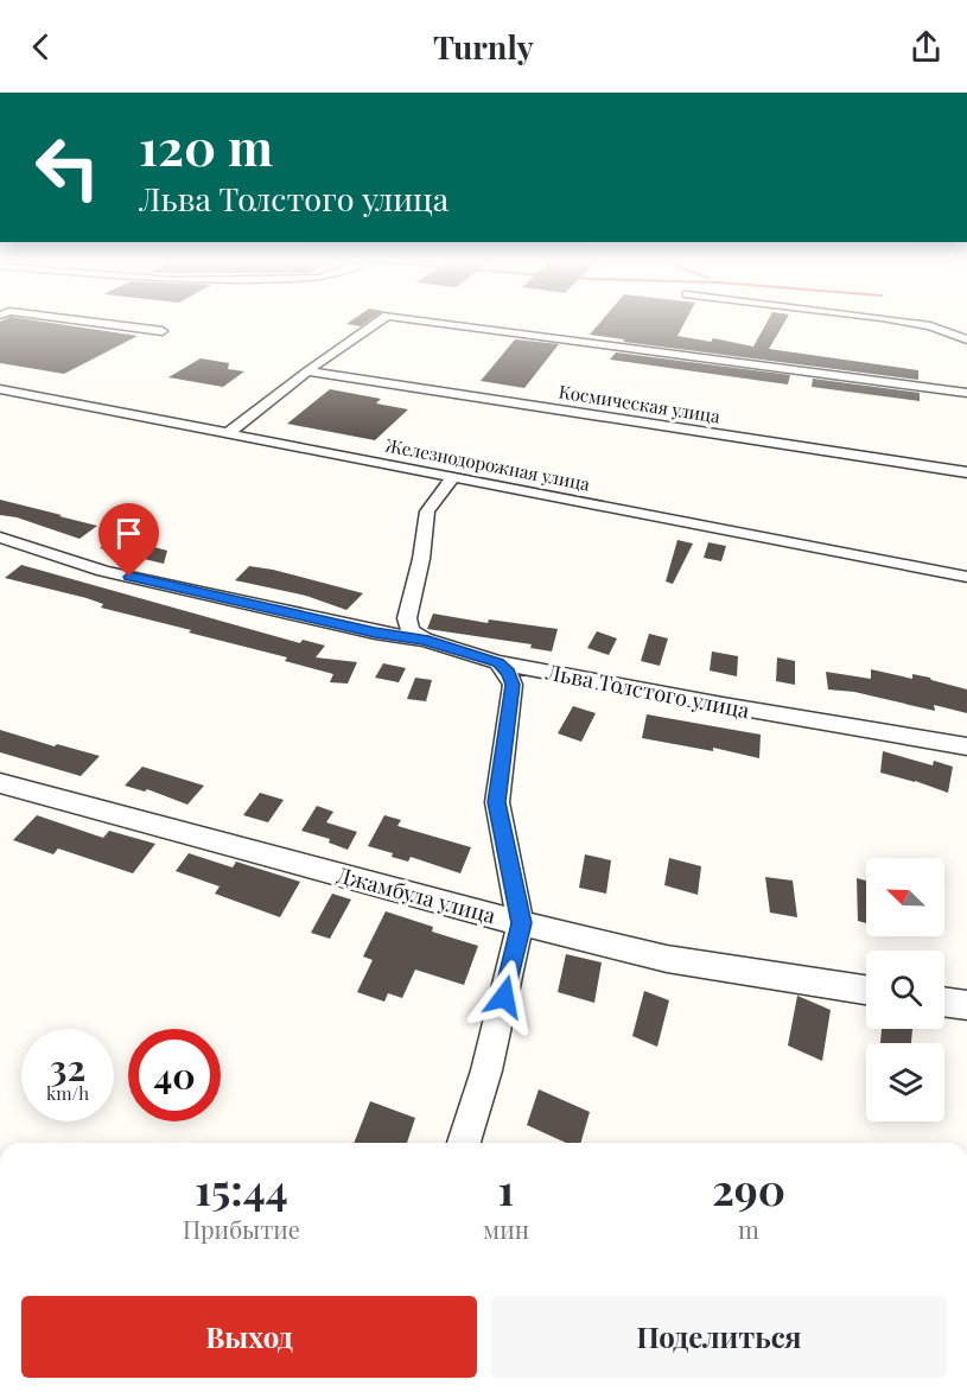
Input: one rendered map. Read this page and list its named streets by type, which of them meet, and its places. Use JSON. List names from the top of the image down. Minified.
{"streets":{"street":["Космическая улица","Железнодорожная улица","Льва Толстого улица","Джамбула улица"]},"north":"top left","page":{"header":"Turnly","turn":["120 m","Льва Толстого улица"],"speed":"32 km/h","limit":"40","eta":["15:44","Прибытие","1","мин","290","m"],"buttons":["Выход","Поделиться"]}}
